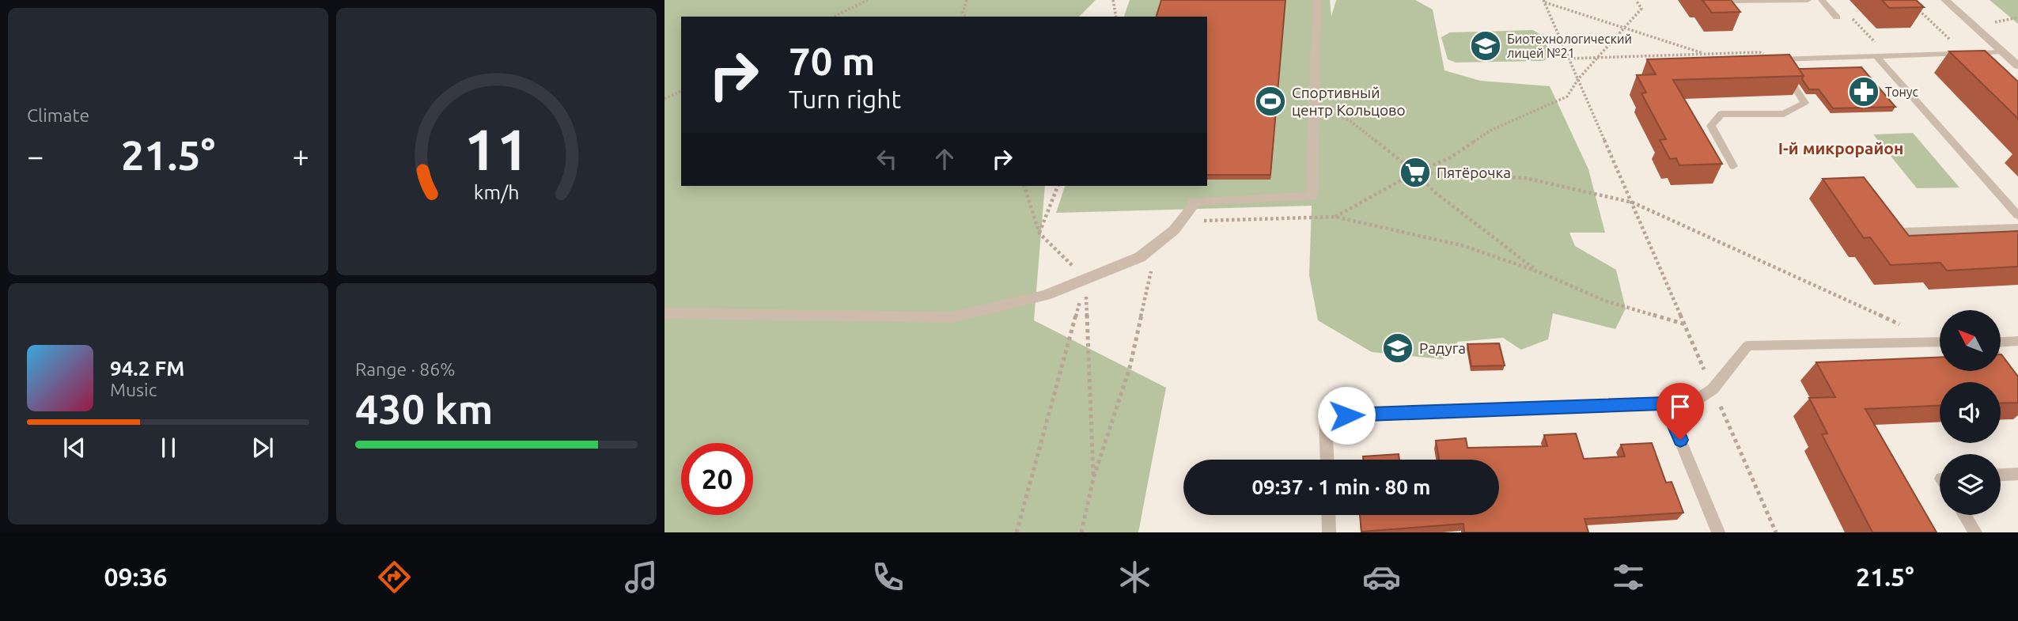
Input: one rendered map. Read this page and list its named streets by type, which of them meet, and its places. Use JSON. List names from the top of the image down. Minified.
{"districts":["I-й микрорайон"],"places":{"school or university":["Биотехнологический лицей №21","Радуга"],"pharmacy":["Тонус"],"sports":["Спортивный центр Кольцово"],"supermarket":["Пятёрочка"]},"north":"top left","page":{"tile":["Climate",["Range · 86%","430 km"]],"turn":["70 m","Turn right"],"heat":["−","21.5°","+"],"song":["94.2 FM","Music"],"limit":"20","trip":"09:37 · 1 min · 80 m","tabs":["09:36","21.5°"],"gauge":["11","km/h"]}}
